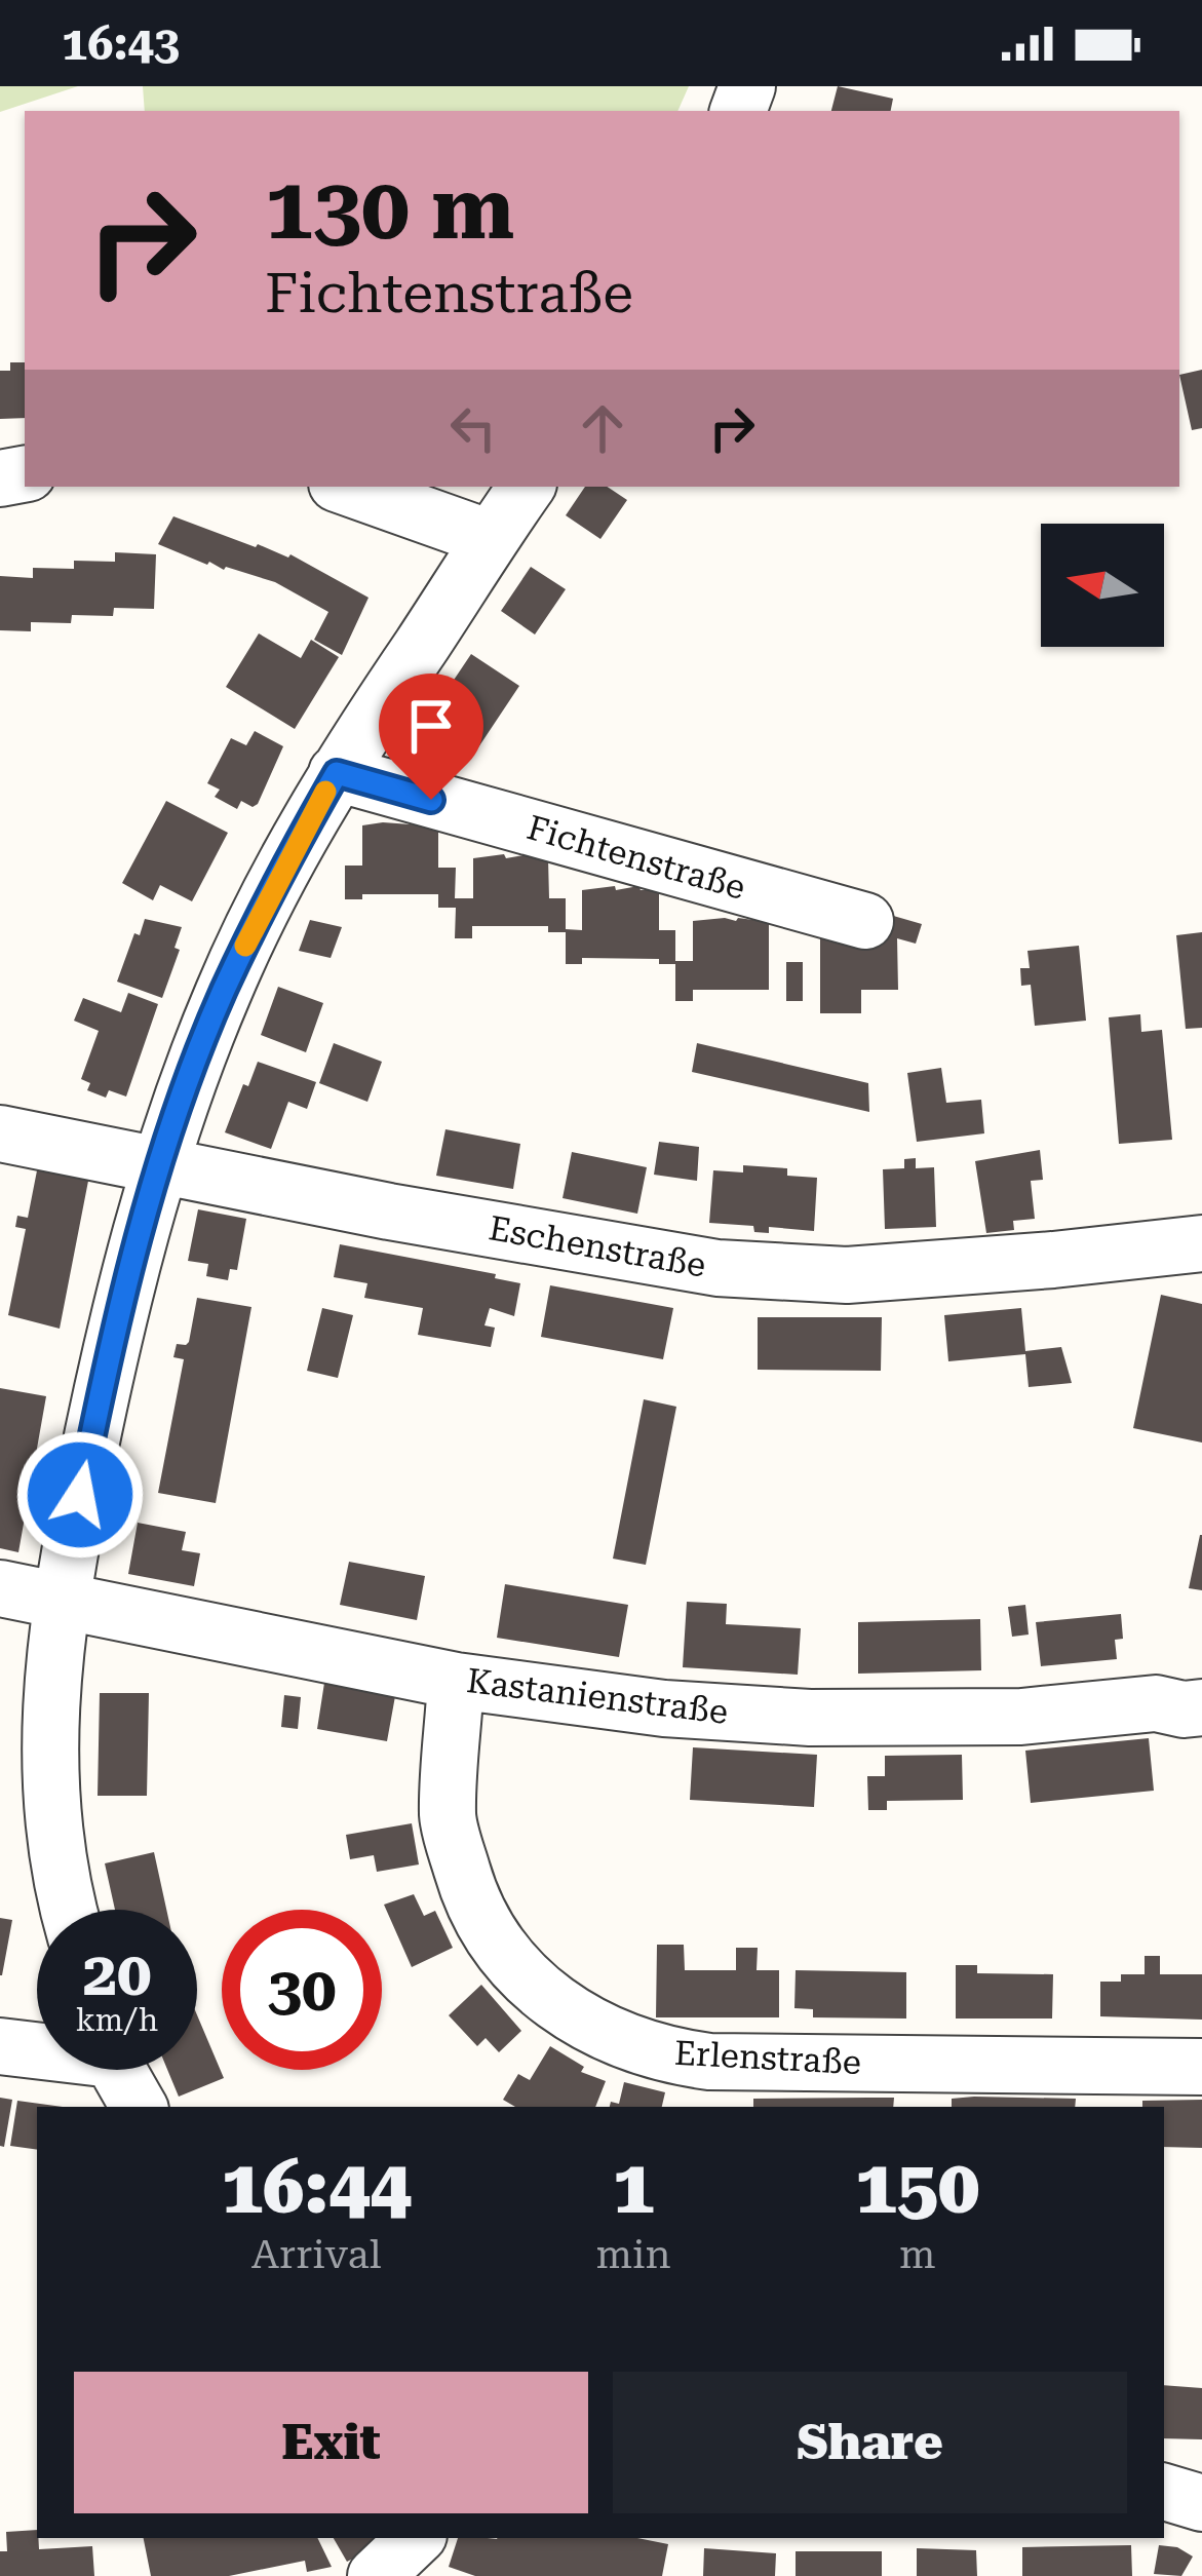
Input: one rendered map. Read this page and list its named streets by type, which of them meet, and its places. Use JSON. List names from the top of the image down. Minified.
{"streets":{"street":["Fichtenstraße","Eschenstraße","Kastanienstraße","Erlenstraße"]},"crossings":[["Kastanienstraße","Erlenstraße"]],"north":"left","page":{"status":"16:43","turn":["130 m","Fichtenstraße"],"speed":"20 km/h","limit":"30","eta":["16:44","Arrival","1","min","150","m"],"buttons":["Exit","Share"]}}
